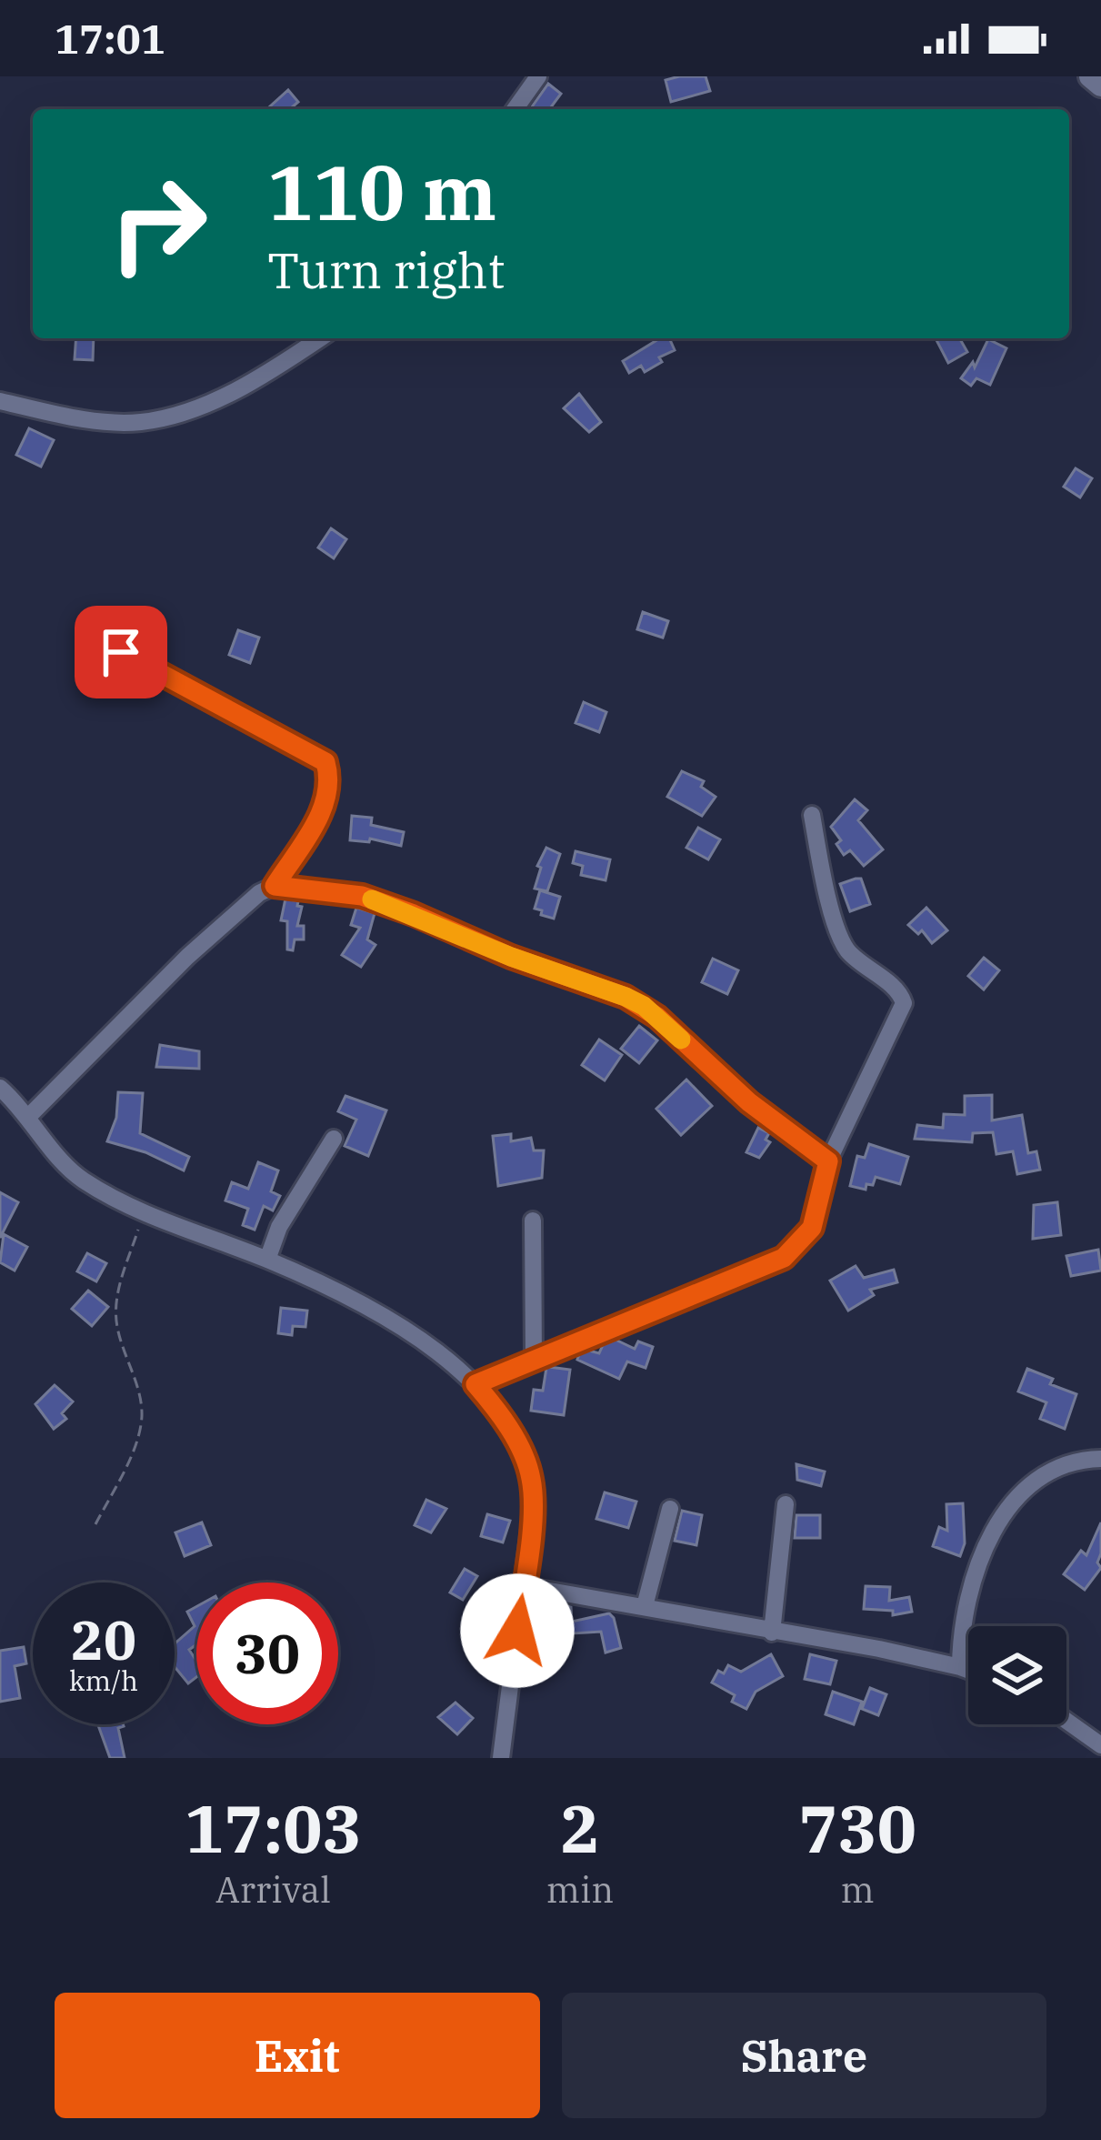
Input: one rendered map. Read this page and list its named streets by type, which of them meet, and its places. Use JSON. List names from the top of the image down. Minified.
{"page":{"status":"17:01","turn":["110 m","Turn right"],"speed":"20 km/h","limit":"30","eta":["17:03","Arrival","2","min","730","m"],"buttons":["Exit","Share"]}}
